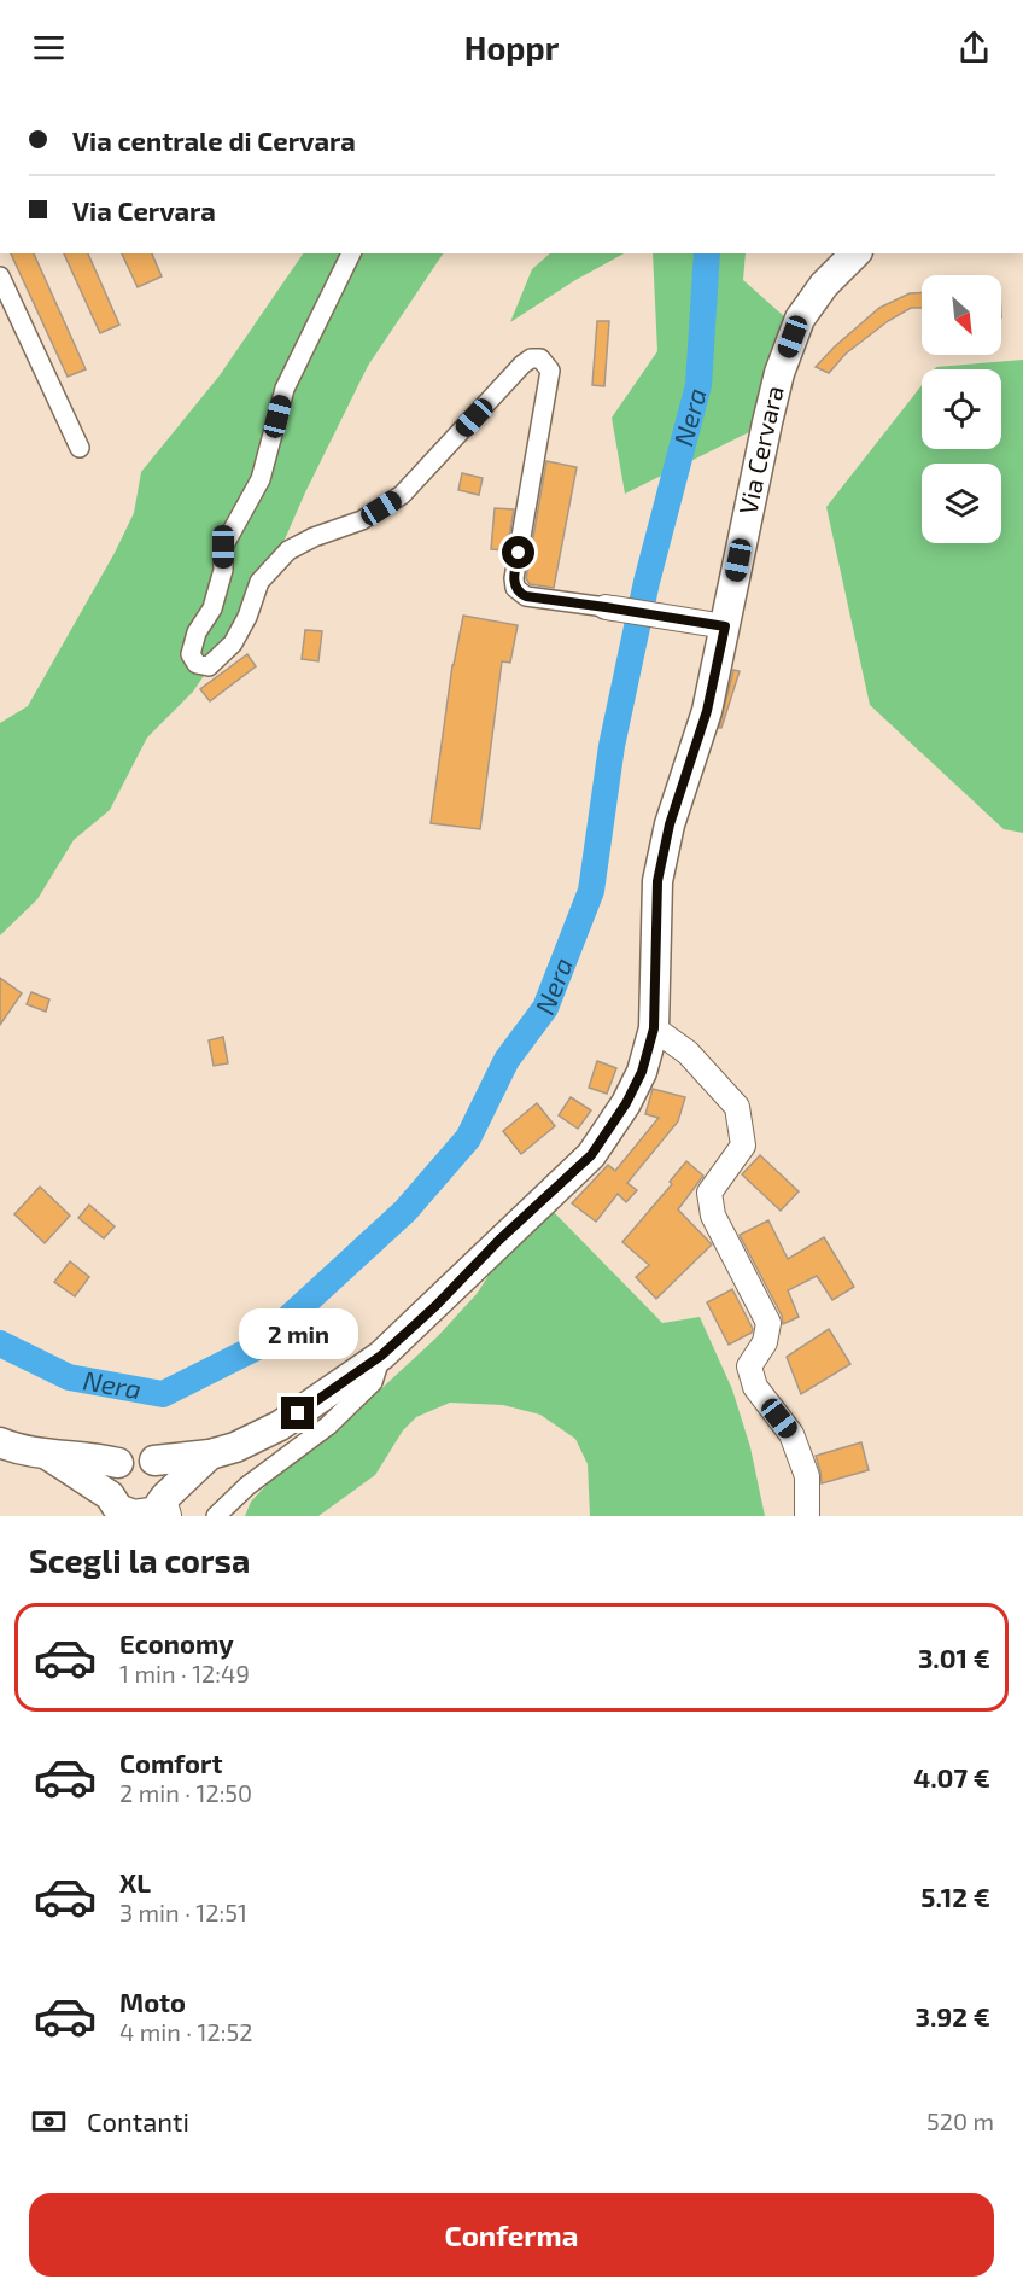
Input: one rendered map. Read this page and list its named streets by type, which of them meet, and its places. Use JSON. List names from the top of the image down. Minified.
{"streets":{"main road":["Via Cervara"]},"water":["Nera"],"north":"bottom right","page":{"header":"Hoppr","banner":["Via centrale di Cervara","Via Cervara"],"bubble":"2 min","heading":"Scegli la corsa","list":[{"name":"Economy","note":"1 min · 12:49","value":"3.01 €"},{"name":"Comfort","note":"2 min · 12:50","value":"4.07 €"},{"name":"XL","note":"3 min · 12:51","value":"5.12 €"},{"name":"Moto","note":"4 min · 12:52","value":"3.92 €"}],"pay":["Contanti","520 m"],"buttons":"Conferma"}}
